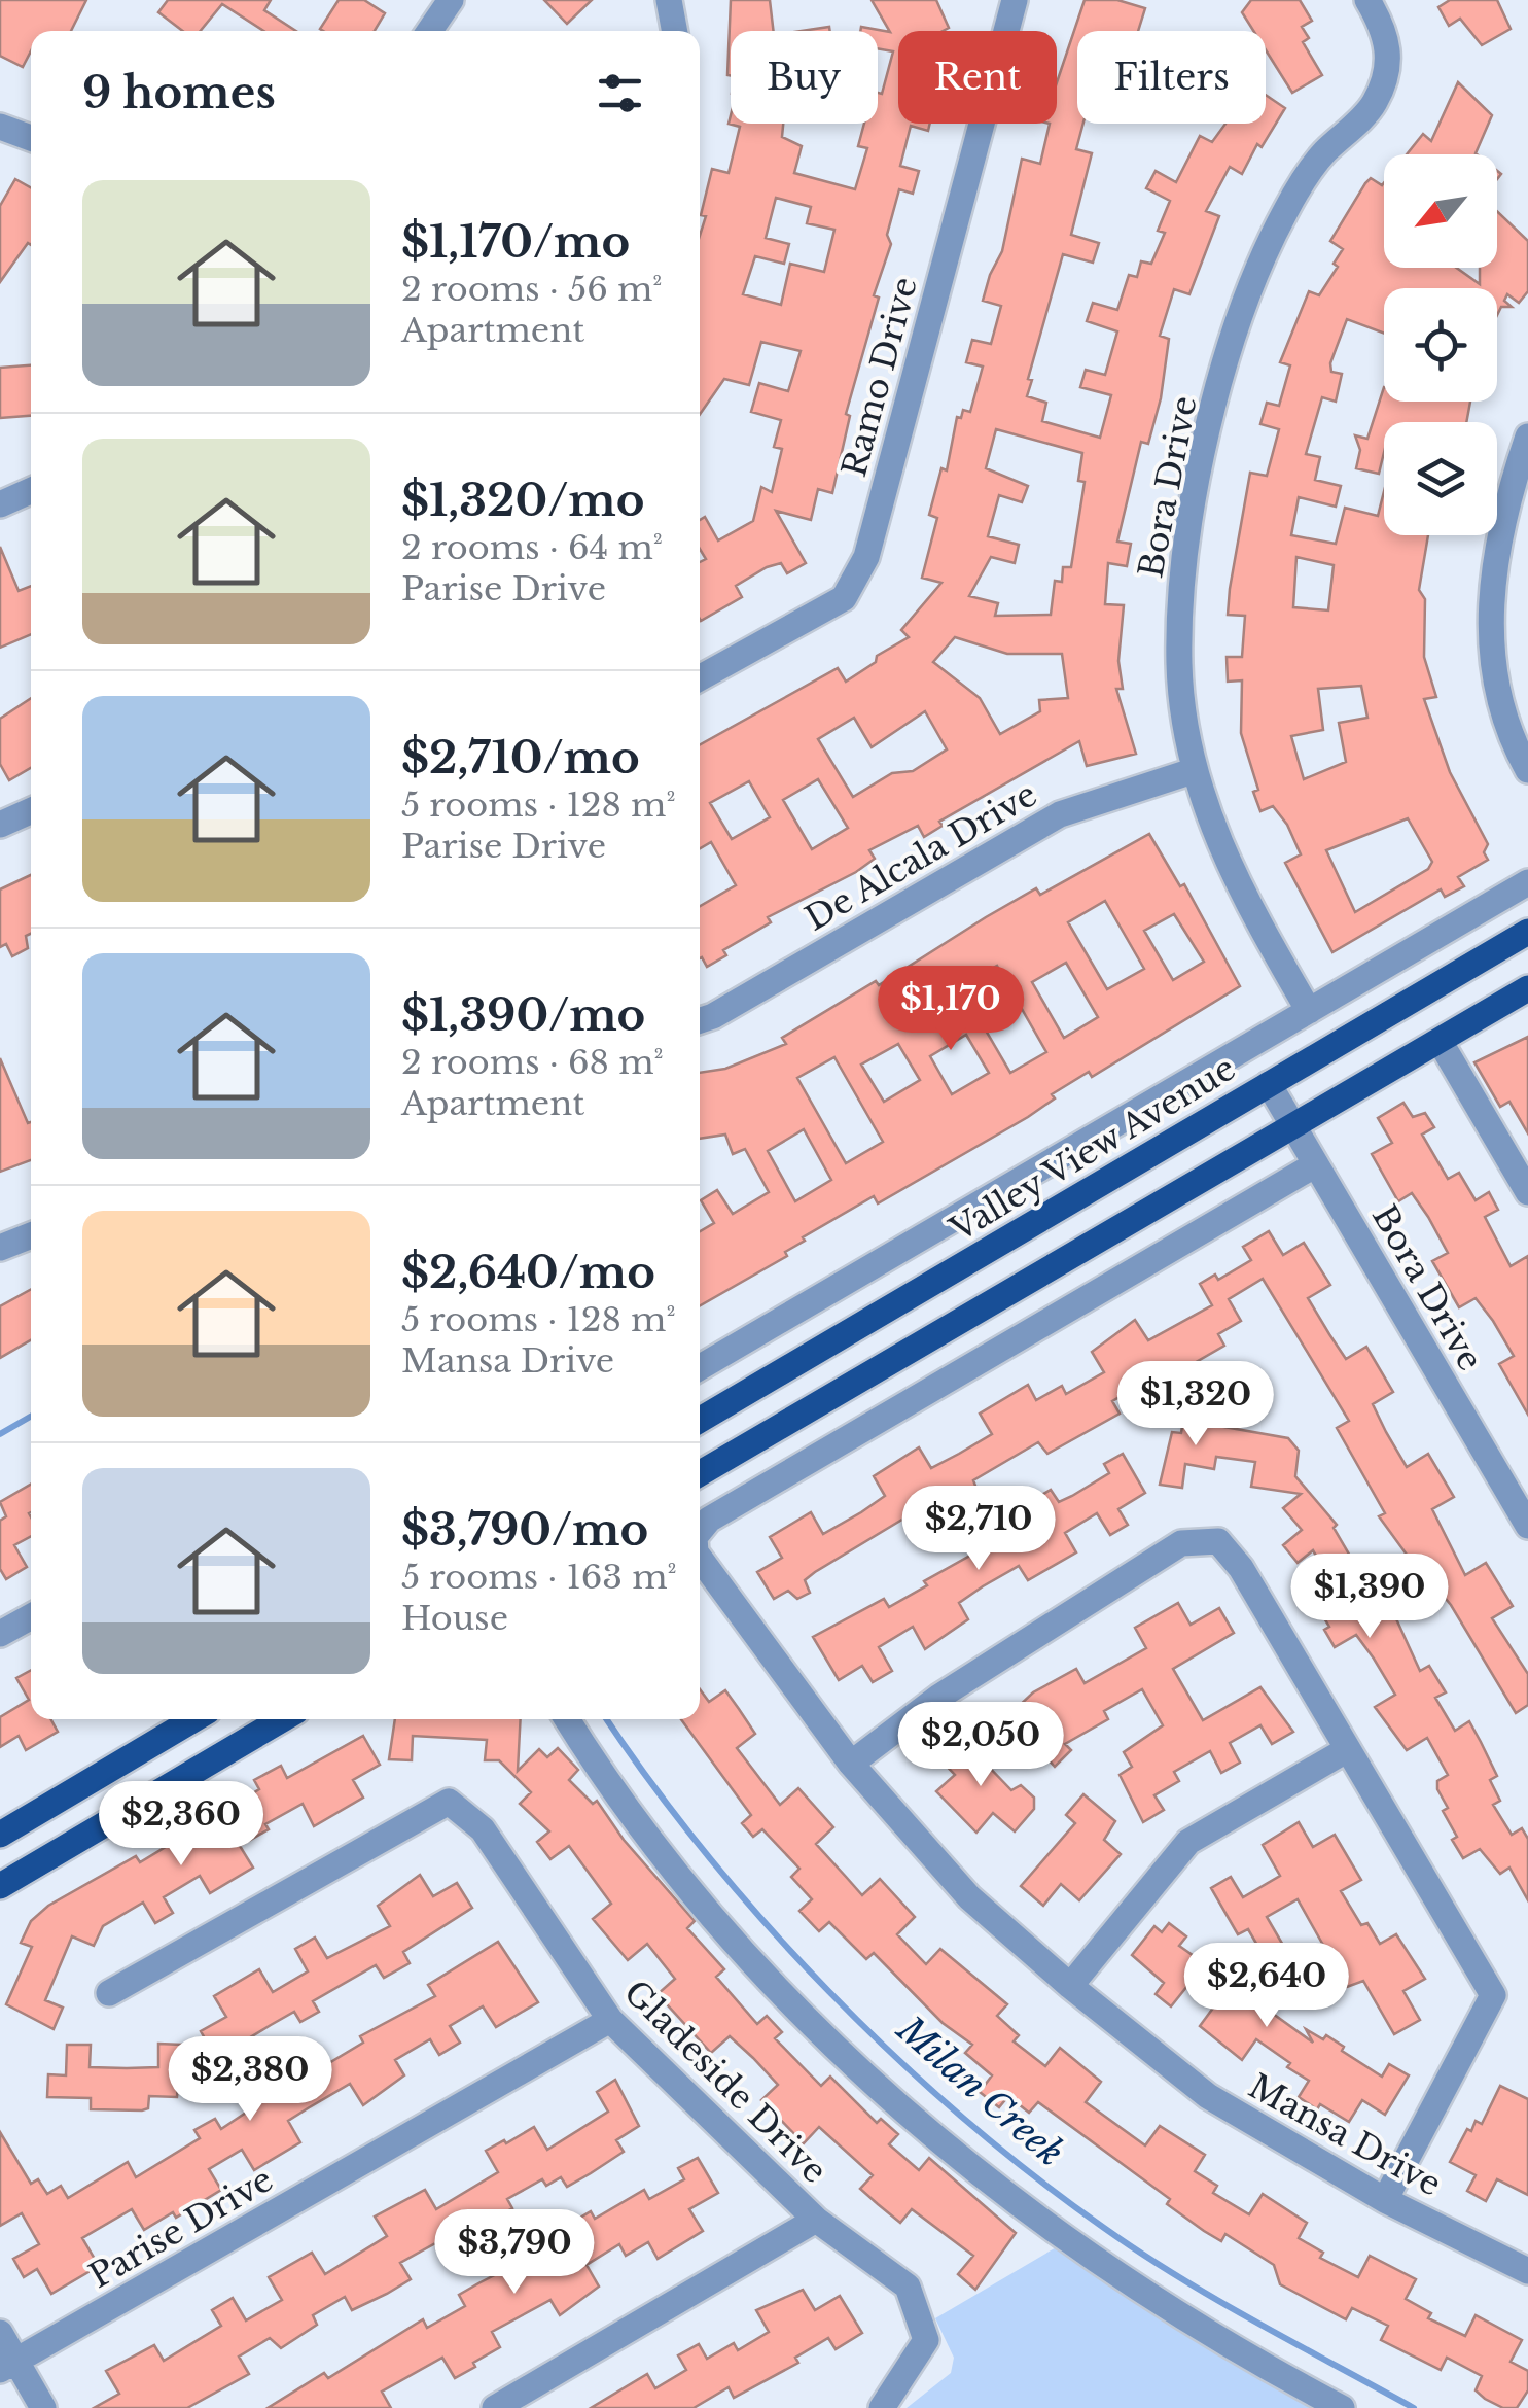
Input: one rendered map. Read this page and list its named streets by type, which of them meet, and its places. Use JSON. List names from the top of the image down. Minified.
{"streets":{"main road":["Valley View Avenue"],"street":["Ramo Drive","Bora Drive","De Alcala Drive","Gladeside Drive","Mansa Drive","Parise Drive"]},"crossings":[["Bora Drive","De Alcala Drive"],["Bora Drive","Valley View Avenue"],["Bora Drive","Mansa Drive"],["Gladeside Drive","Parise Drive"]],"water":["Milan Creek"],"north":"bottom left","page":{"chip":["Buy","Rent","Filters"],"heading":"9 homes","list":[{"name":"$1,170/mo","note":"2 rooms · 56 m² · Apartment"},{"name":"$1,320/mo","note":"2 rooms · 64 m² · Parise Drive"},{"name":"$2,710/mo","note":"5 rooms · 128 m² · Parise Drive"},{"name":"$1,390/mo","note":"2 rooms · 68 m² · Apartment"},{"name":"$2,640/mo","note":"5 rooms · 128 m² · Mansa Drive"},{"name":"$3,790/mo","note":"5 rooms · 163 m² · House"}],"price":["$1,170","$1,320","$2,710","$1,390","$2,050","$2,360","$2,640","$2,380","$3,790"]}}
